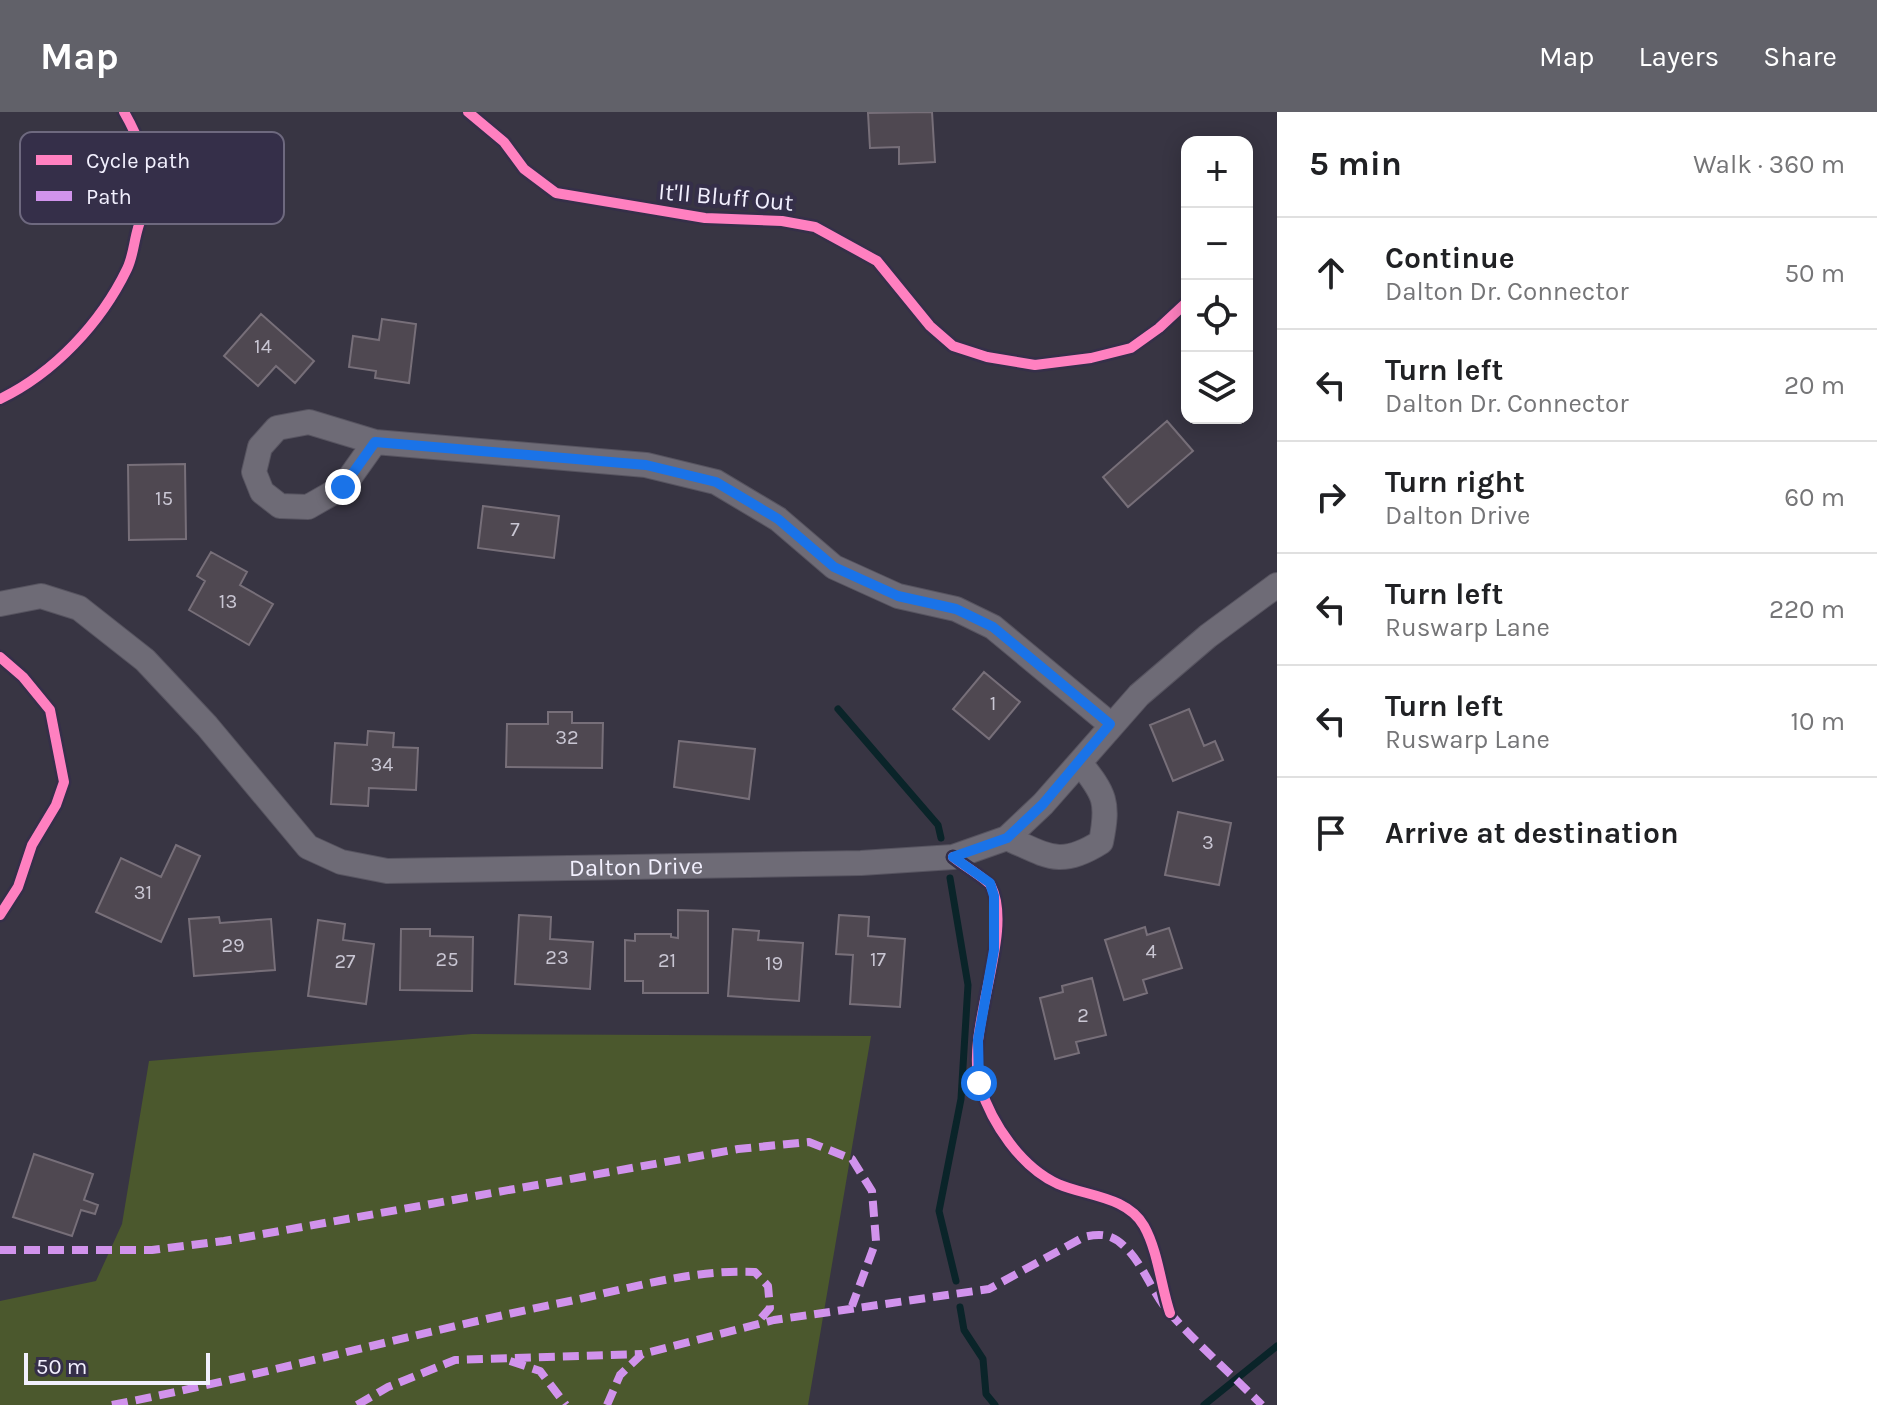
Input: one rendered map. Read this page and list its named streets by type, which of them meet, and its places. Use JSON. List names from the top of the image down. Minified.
{"streets":{"street":["Dalton Drive"],"cycle path":["It'll Bluff Out"]},"house_numbers":["14","15","7","13","1","32","34","3","31","29","4","23","25","17","21","27","19","2"],"legend":["Cycle path","Path"],"scale_bar":"50 m","page":{"header":"Map","nav":["Map","Layers","Share"],"heading":["5 min","Walk · 360 m"],"map_buttons":["+","−"],"list":[["Continue","Dalton Dr. Connector","50 m"],["Turn left","Dalton Dr. Connector","20 m"],["Turn right","Dalton Drive","60 m"],["Turn left","Ruswarp Lane","220 m"],["Turn left","Ruswarp Lane","10 m"],"Arrive at destination"],"scale":"50 m"}}
